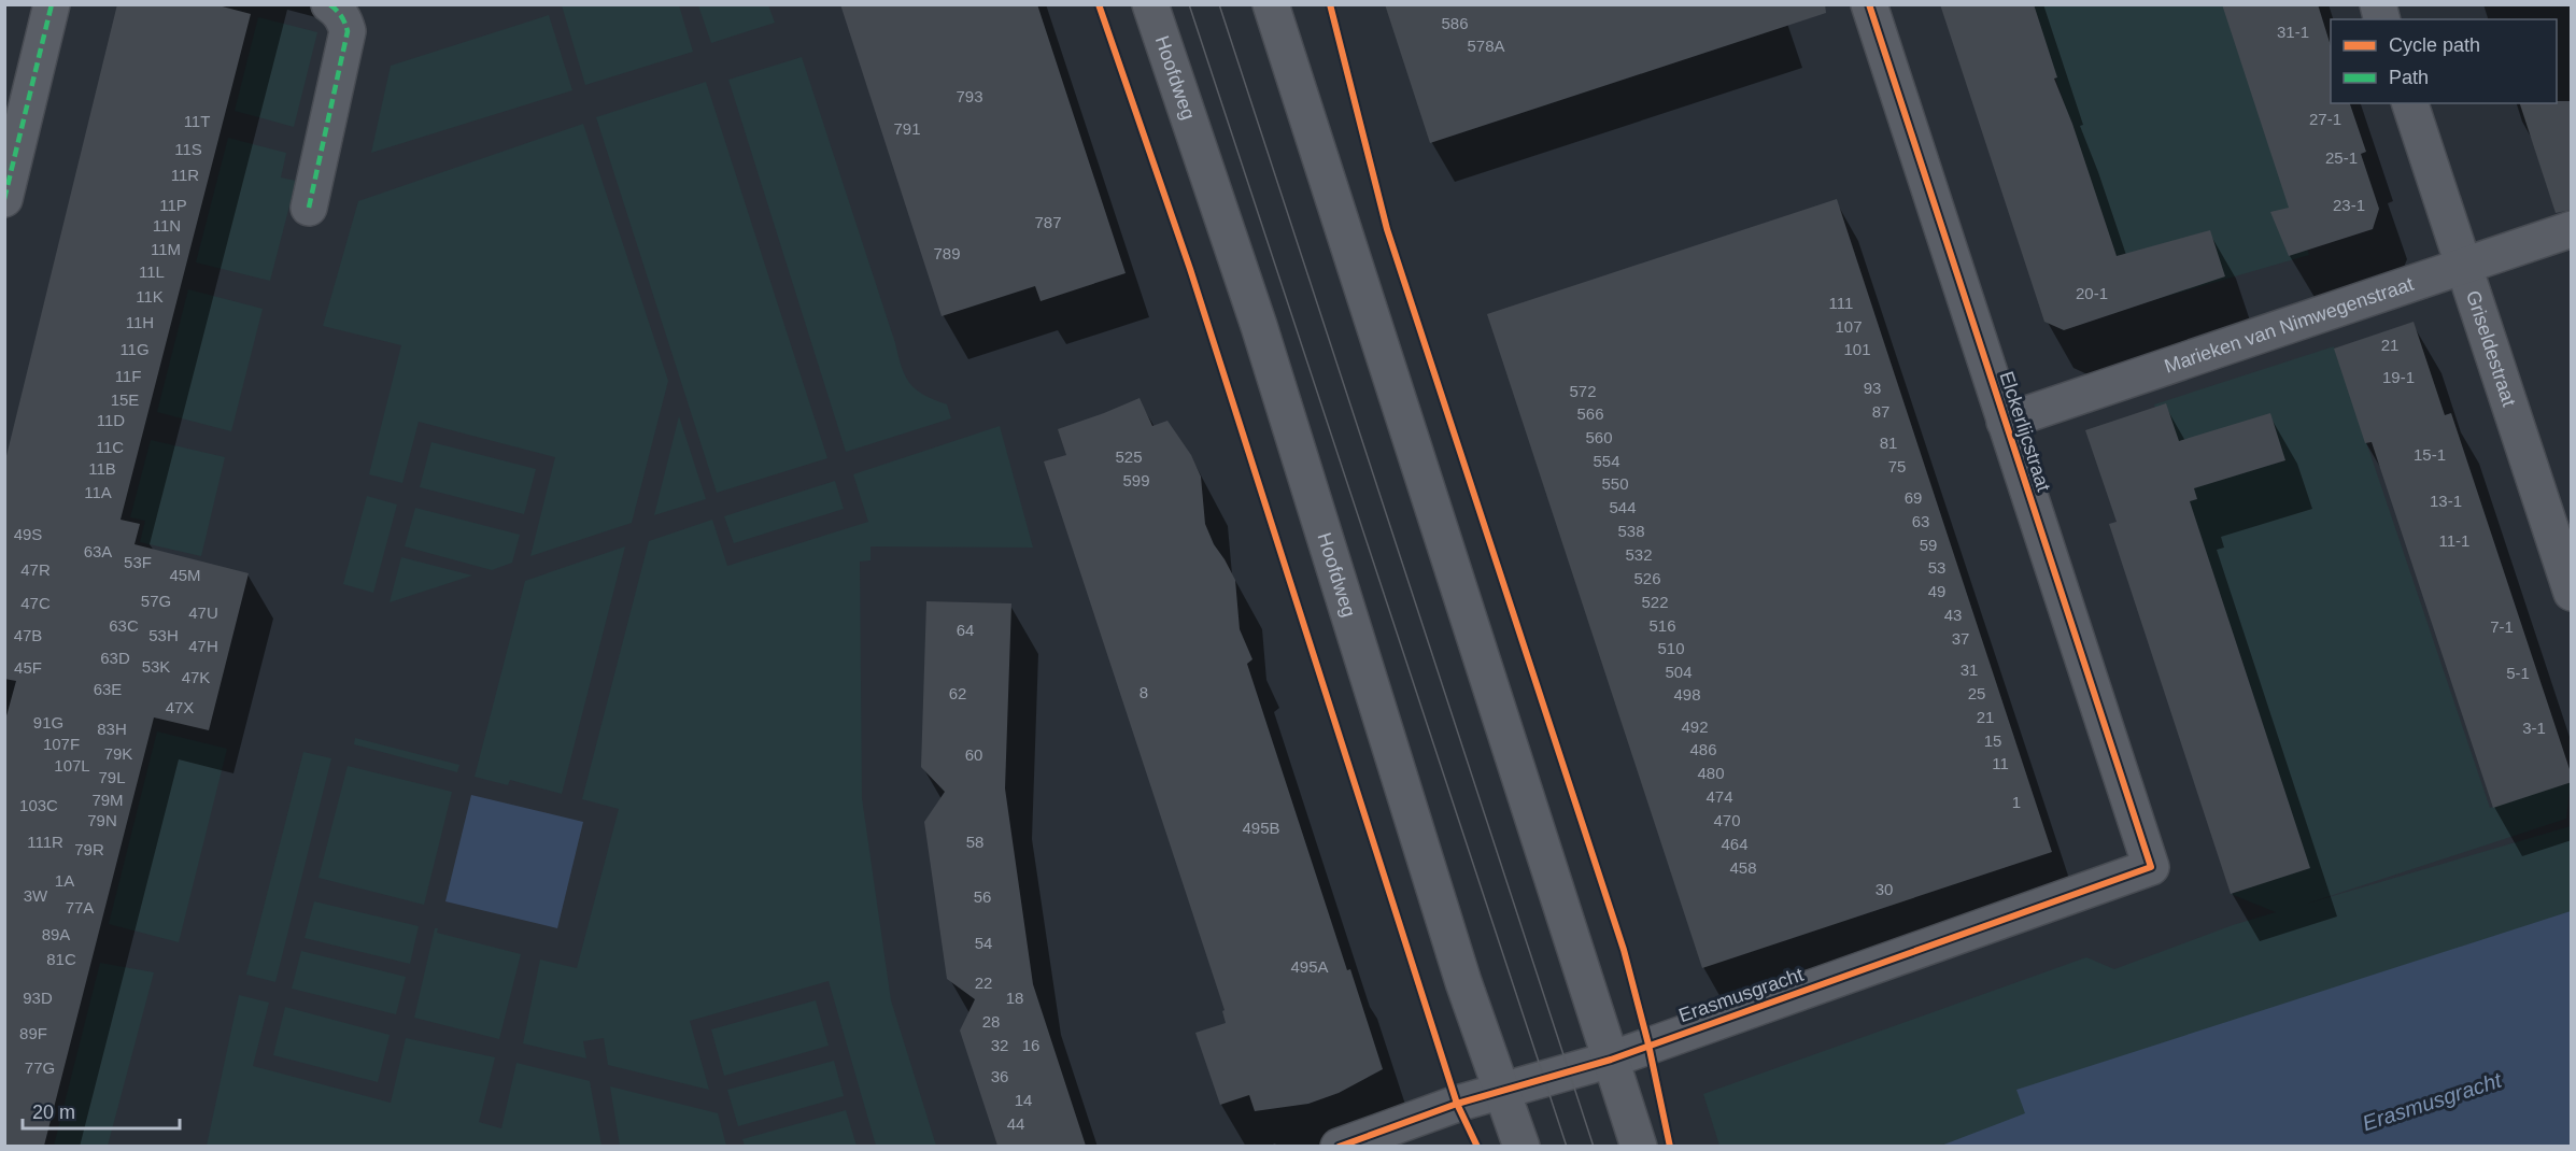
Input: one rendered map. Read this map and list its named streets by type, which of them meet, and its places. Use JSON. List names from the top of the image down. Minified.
{"streets":{"street":["Hoofdweg","Marieken van Nimwegenstraat","Griseldestraat","Elckerlijcstraat","Erasmusgracht"]},"crossings":[["Hoofdweg","Erasmusgracht"],["Marieken van Nimwegenstraat","Griseldestraat"],["Marieken van Nimwegenstraat","Elckerlijcstraat"],["Elckerlijcstraat","Erasmusgracht"]],"water":["Erasmusgracht"],"house_numbers":["586","31-1","578A","793","27-1","11T","791","11S","25-1","11R","11P","23-1","787","11N","11M","789","11L","20-1","11K","111","11H","107","21","11G","101","11F","19-1","93","572","15E","87","566","11D","560","81","11C","15-1","525","554","75","11B","599","550","11A","69","13-1","544","63","538","49S","11-1","59","63A","532","53F","53","47R","45M","526","49","57G","522","47C","47U","43","63C","516","7-1","64","47B","53H","37","47H","510","63D","53K","45F","31","504","5-1","47K","63E","8","62","25","498","47X","21","91G","492","3-1","83H","15","107F","486","79K","60","11","107L","480","79L","474","79M","1","103C","79N","470","495B","111R","58","464","79R","458","1A","30","3W","56","77A","89A","54","81C","495A","22","93D","18","28","89F","32","16","77G","36","14","44"],"legend":["Cycle path","Path"],"scale_bar":"20 m"}
